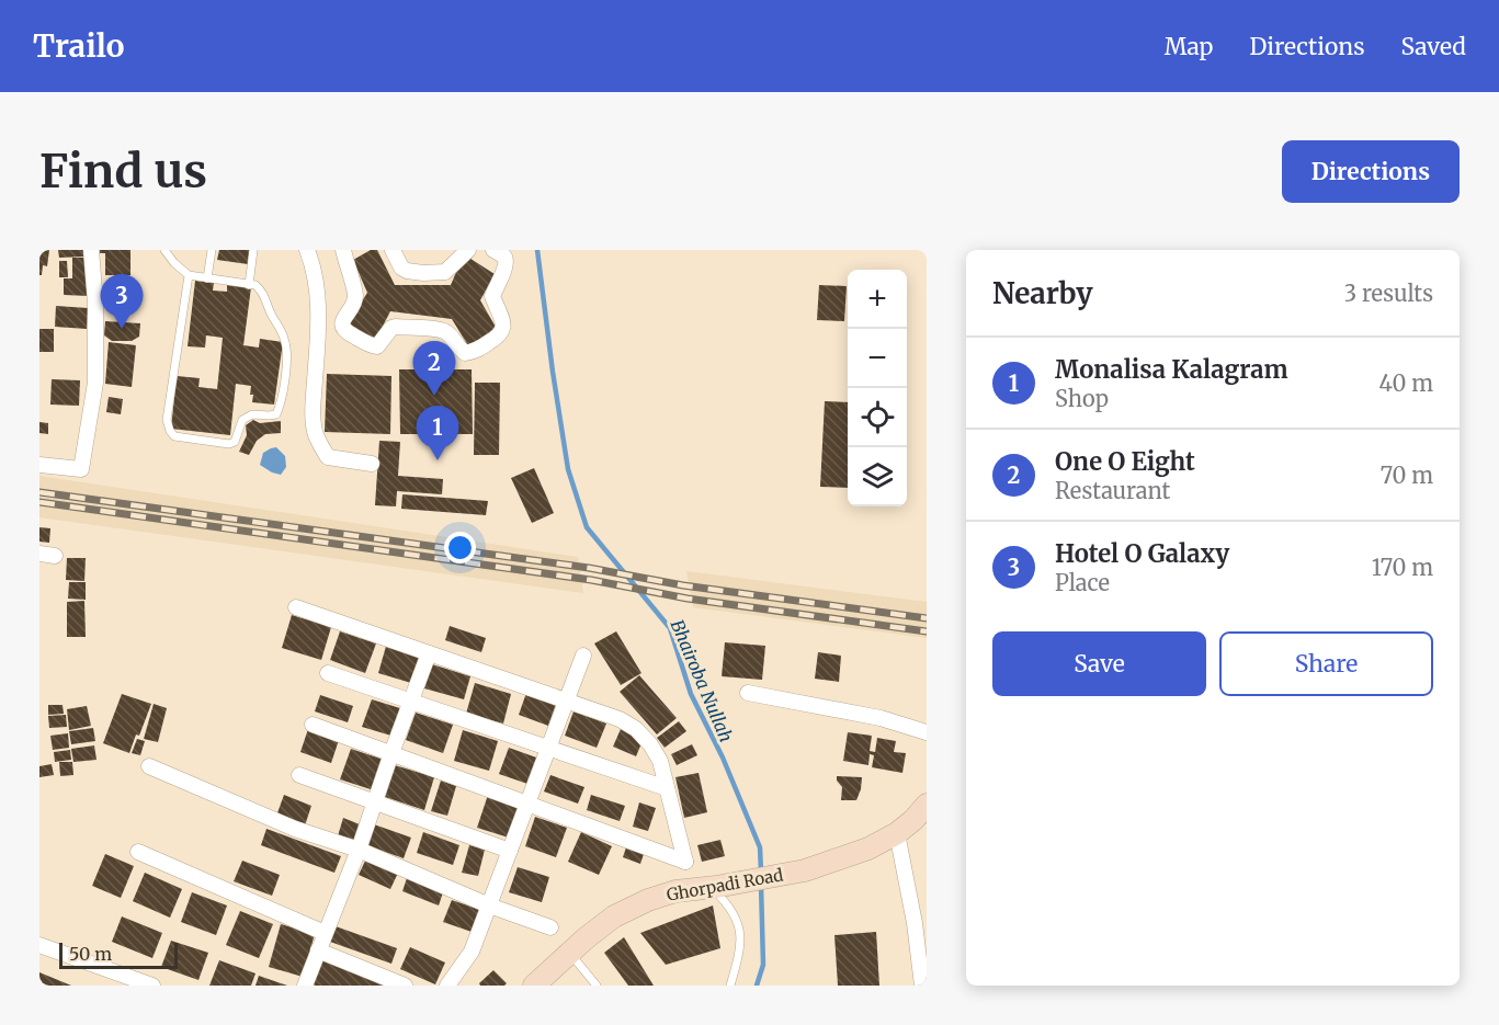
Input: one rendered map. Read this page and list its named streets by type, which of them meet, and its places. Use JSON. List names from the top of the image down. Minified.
{"streets":{"main road":["Ghorpadi Road"]},"water":["Bhairoba Nullah"],"scale_bar":"50 m","page":{"header":"Trailo","nav":["Map","Directions","Saved"],"buttons":["Directions",["Save","Share"]],"title":"Find us","heading":["Nearby","3 results"],"map_buttons":["+","−"],"pins":["3","2","1"],"list":[{"mark":"1","name":"Monalisa Kalagram","note":"Shop","value":"40 m"},{"mark":"2","name":"One O Eight","note":"Restaurant","value":"70 m"},{"mark":"3","name":"Hotel O Galaxy","note":"Place","value":"170 m"}],"scale":"50 m"}}
